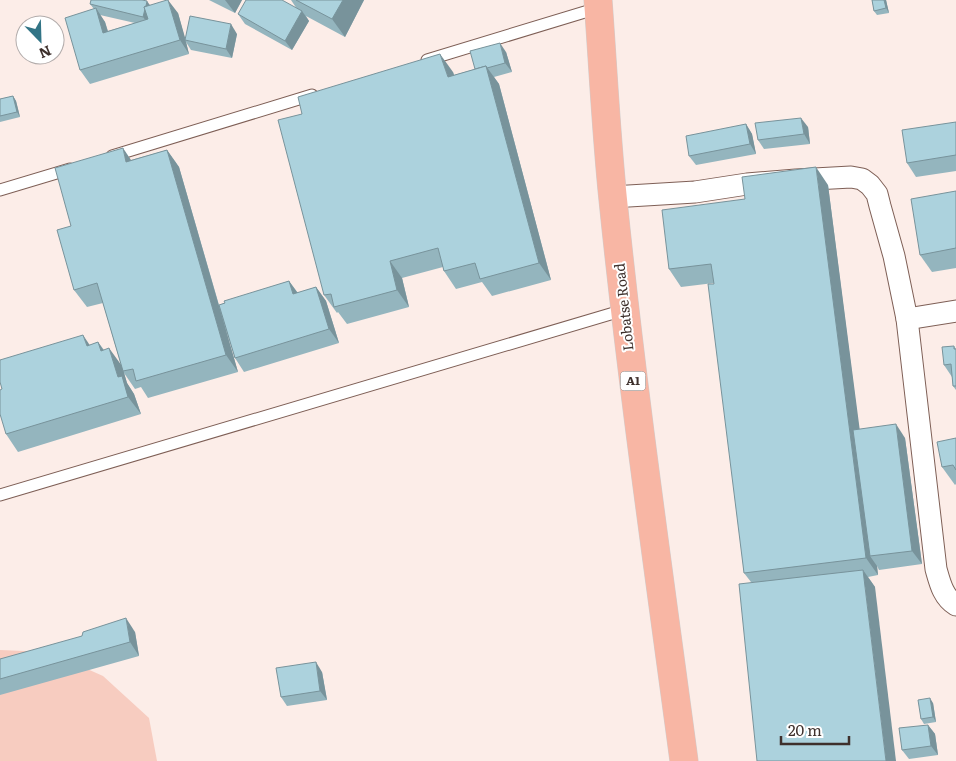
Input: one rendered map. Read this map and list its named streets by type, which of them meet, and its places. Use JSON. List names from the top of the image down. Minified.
{"streets":{"highway":["Lobatse Road","A1"]},"scale_bar":"20 m","north":"bottom right"}
